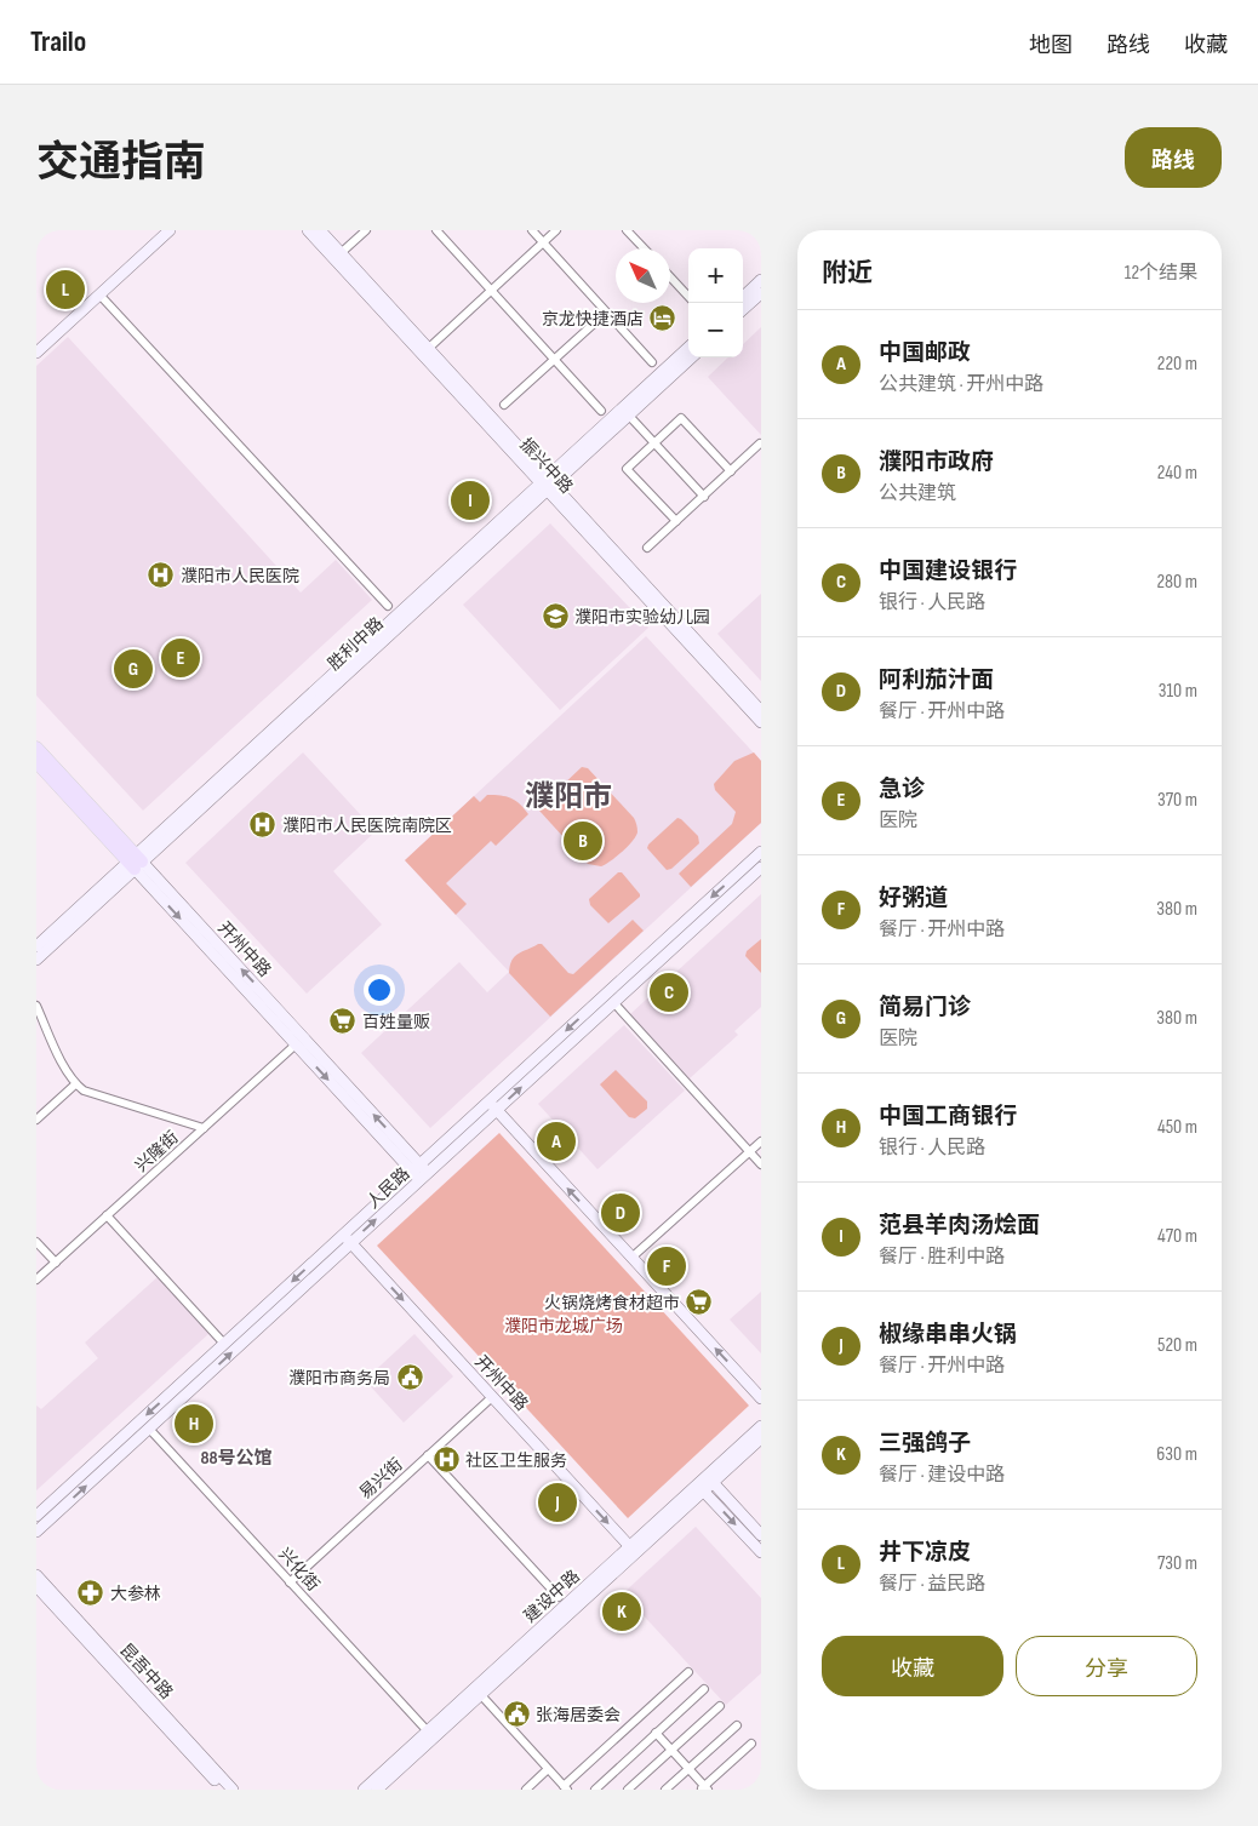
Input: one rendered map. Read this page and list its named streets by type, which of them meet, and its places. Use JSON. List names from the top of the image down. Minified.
{"streets":{"main road":["开州中路"],"street":["振兴中路","胜利中路","兴隆街","人民路","易兴街","兴化街","建设中路","昆吾中路"]},"crossings":[["振兴中路","胜利中路"],["胜利中路","开州中路"],["开州中路","兴隆街"],["开州中路","人民路"],["开州中路","易兴街"],["开州中路","建设中路"],["人民路","兴化街"],["易兴街","兴化街"],["兴化街","建设中路"]],"districts":["濮阳市","88号公馆"],"parks":["濮阳市龙城广场"],"places":{"hotel":["京龙快捷酒店"],"hospital":["濮阳市人民医院","濮阳市人民医院南院区","社区卫生服务"],"school or university":["濮阳市实验幼儿园"],"supermarket":["百姓量贩","火锅烧烤食材超市"],"public building":["濮阳市商务局","张海居委会"],"pharmacy":["大参林"]},"north":"top left","page":{"header":"Trailo","nav":["地图","路线","收藏"],"title":"交通指南","buttons":["路线",["收藏","分享"]],"heading":["附近","12个结果"],"map_buttons":["+","−"],"pins":["L","I","E","G","B","C","A","D","F","H","J","K"],"list":[{"mark":"A","name":"中国邮政","note":"公共建筑 · 开州中路","value":"220 m"},{"mark":"B","name":"濮阳市政府","note":"公共建筑","value":"240 m"},{"mark":"C","name":"中国建设银行","note":"银行 · 人民路","value":"280 m"},{"mark":"D","name":"阿利茄汁面","note":"餐厅 · 开州中路","value":"310 m"},{"mark":"E","name":"急诊","note":"医院","value":"370 m"},{"mark":"F","name":"好粥道","note":"餐厅 · 开州中路","value":"380 m"},{"mark":"G","name":"简易门诊","note":"医院","value":"380 m"},{"mark":"H","name":"中国工商银行","note":"银行 · 人民路","value":"450 m"},{"mark":"I","name":"范县羊肉汤烩面","note":"餐厅 · 胜利中路","value":"470 m"},{"mark":"J","name":"椒缘串串火锅","note":"餐厅 · 开州中路","value":"520 m"},{"mark":"K","name":"三强鸽子","note":"餐厅 · 建设中路","value":"630 m"},{"mark":"L","name":"井下凉皮","note":"餐厅 · 益民路","value":"730 m"}]}}
